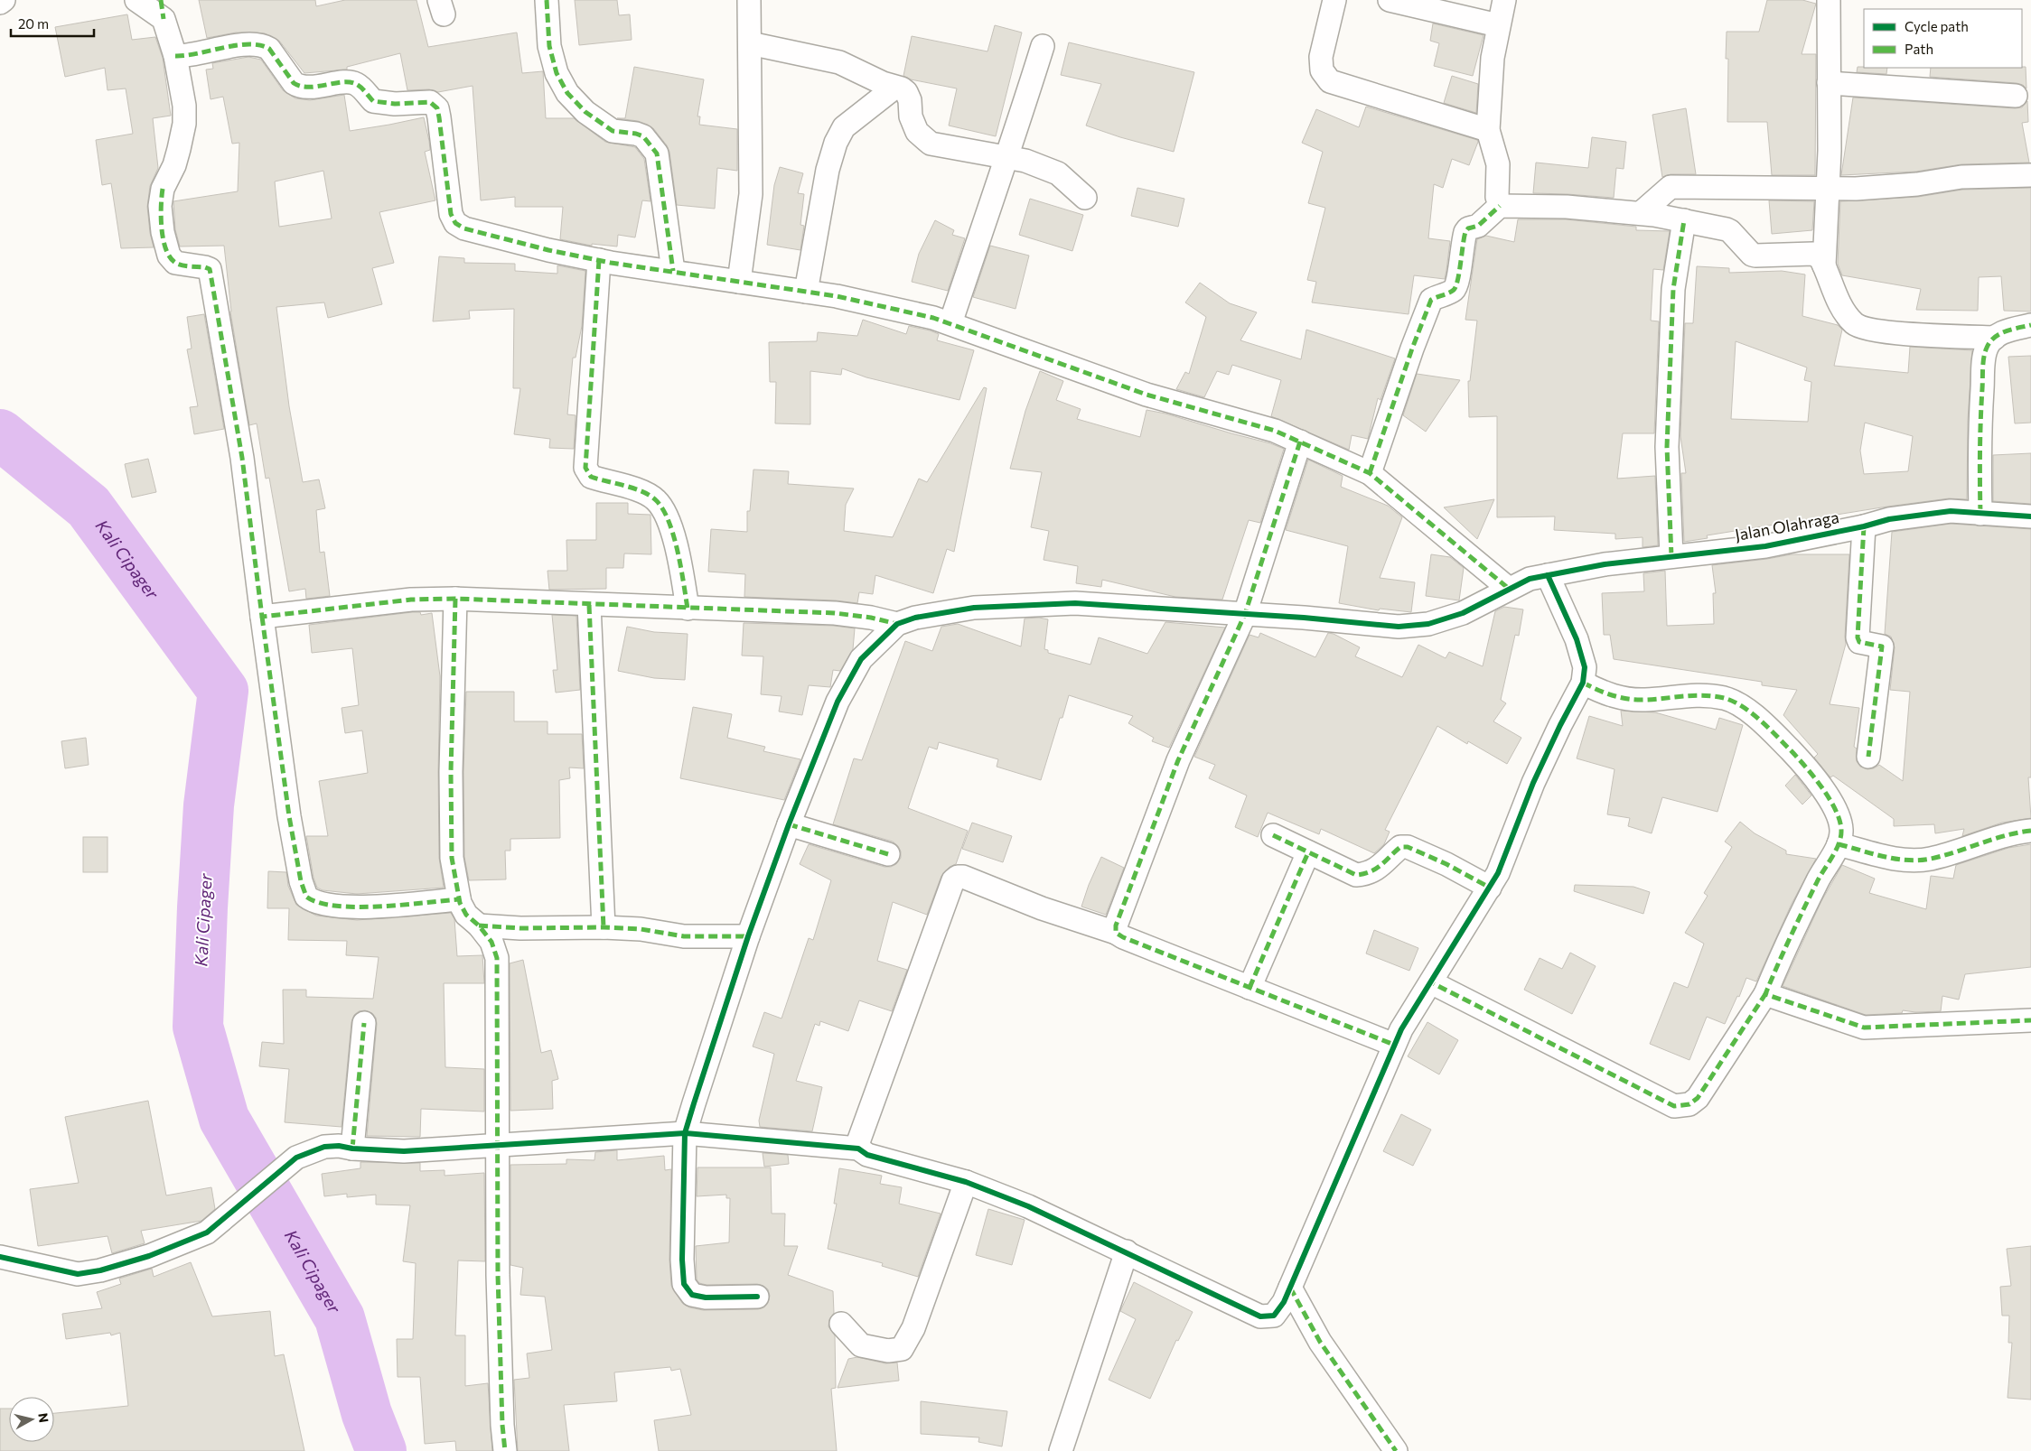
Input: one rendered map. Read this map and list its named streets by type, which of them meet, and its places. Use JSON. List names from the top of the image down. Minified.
{"streets":{"street":["Jalan Olahraga"]},"water":["Kali Cipager"],"legend":["Cycle path","Path"],"scale_bar":"20 m","north":"right"}
